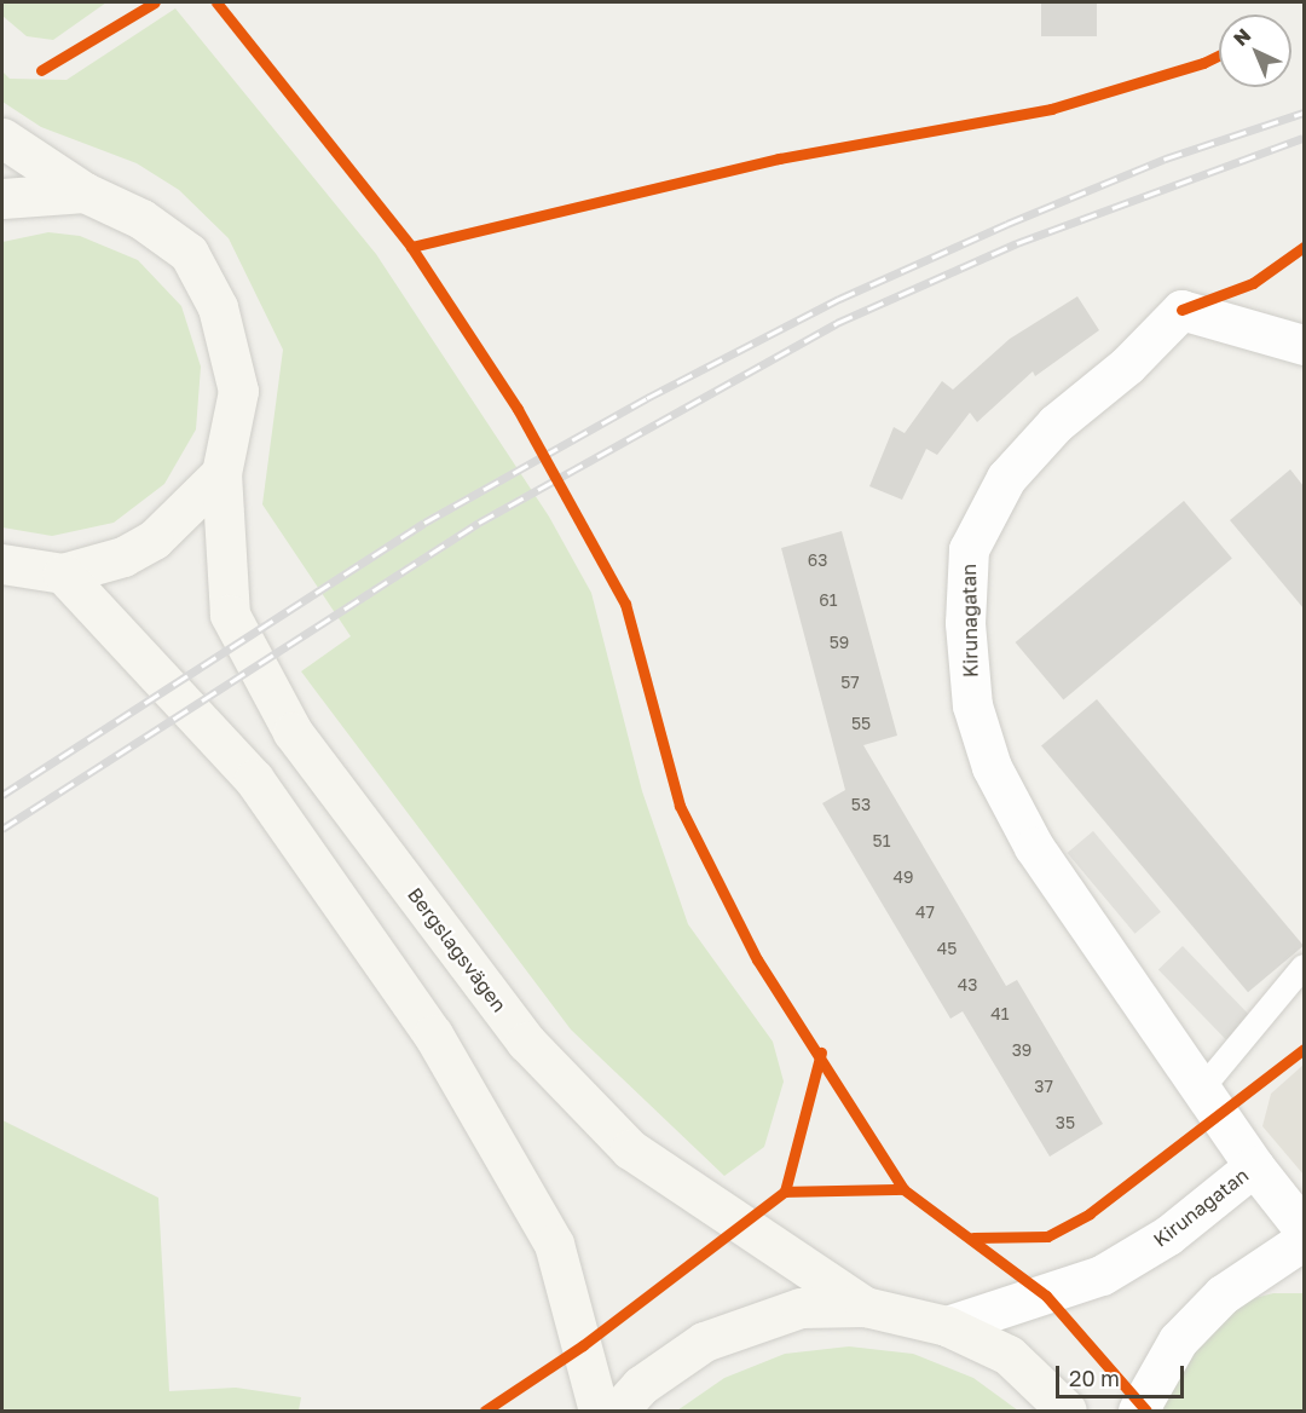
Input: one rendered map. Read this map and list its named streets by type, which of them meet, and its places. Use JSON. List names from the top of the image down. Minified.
{"streets":{"main road":["Bergslagsvägen"],"street":["Kirunagatan"]},"house_numbers":["63","61","59","57","55","53","51","49","47","45","43","41","39","37","35"],"scale_bar":"20 m","north":"top left"}
